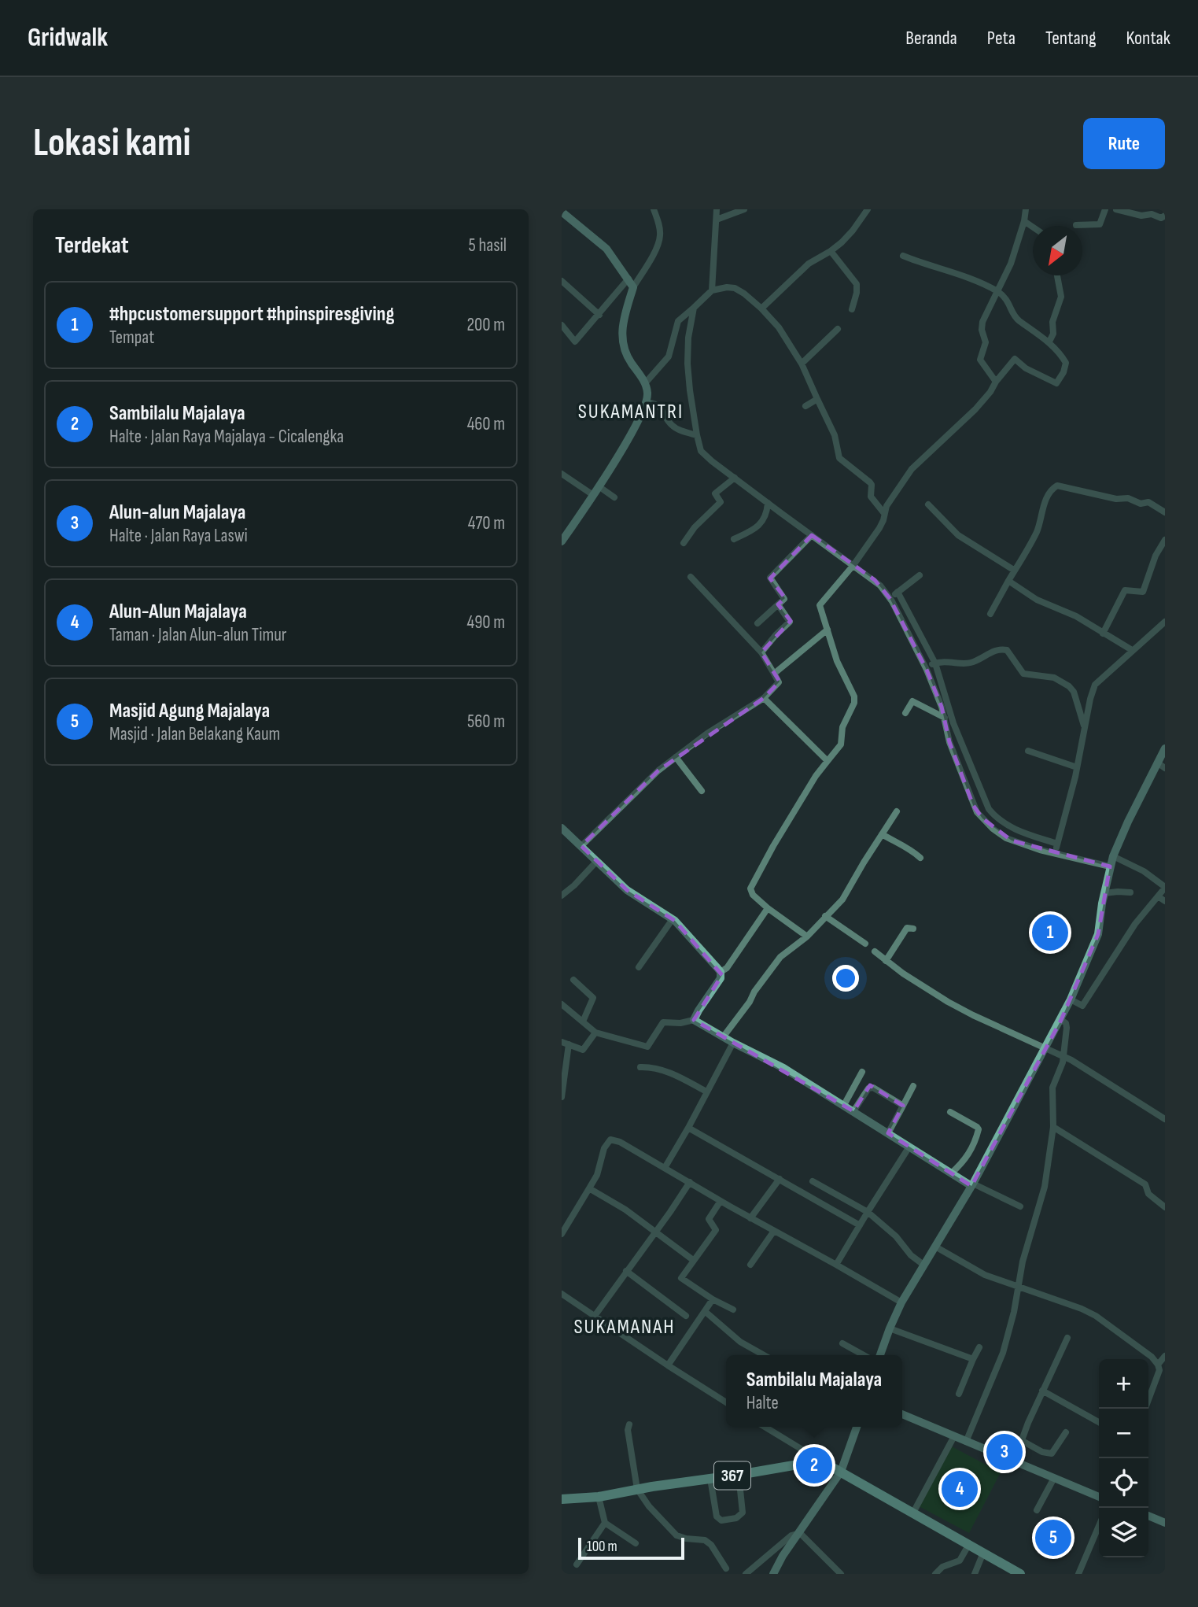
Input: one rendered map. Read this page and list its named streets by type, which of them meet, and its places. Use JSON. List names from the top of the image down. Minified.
{"streets":{"main road":["367"]},"districts":["SUKAMANTRI","SUKAMANAH"],"scale_bar":"100 m","north":"bottom left","page":{"header":"Gridwalk","nav":["Beranda","Peta","Tentang","Kontak"],"buttons":"Rute","title":"Lokasi kami","heading":["Terdekat","5 hasil"],"list":[{"mark":"1","name":"#hpcustomersupport #hpinspiresgiving","note":"Tempat","value":"200 m"},{"mark":"2","name":"Sambilalu Majalaya","note":"Halte · Jalan Raya Majalaya - Cicalengka","value":"460 m"},{"mark":"3","name":"Alun-alun Majalaya","note":"Halte · Jalan Raya Laswi","value":"470 m"},{"mark":"4","name":"Alun-Alun Majalaya","note":"Taman · Jalan Alun-alun Timur","value":"490 m"},{"mark":"5","name":"Masjid Agung Majalaya","note":"Masjid · Jalan Belakang Kaum","value":"560 m"}],"pins":["1","3","2","4","5"],"popup":["Sambilalu Majalaya","Halte"],"map_buttons":["+","−"],"scale":"100 m"}}
